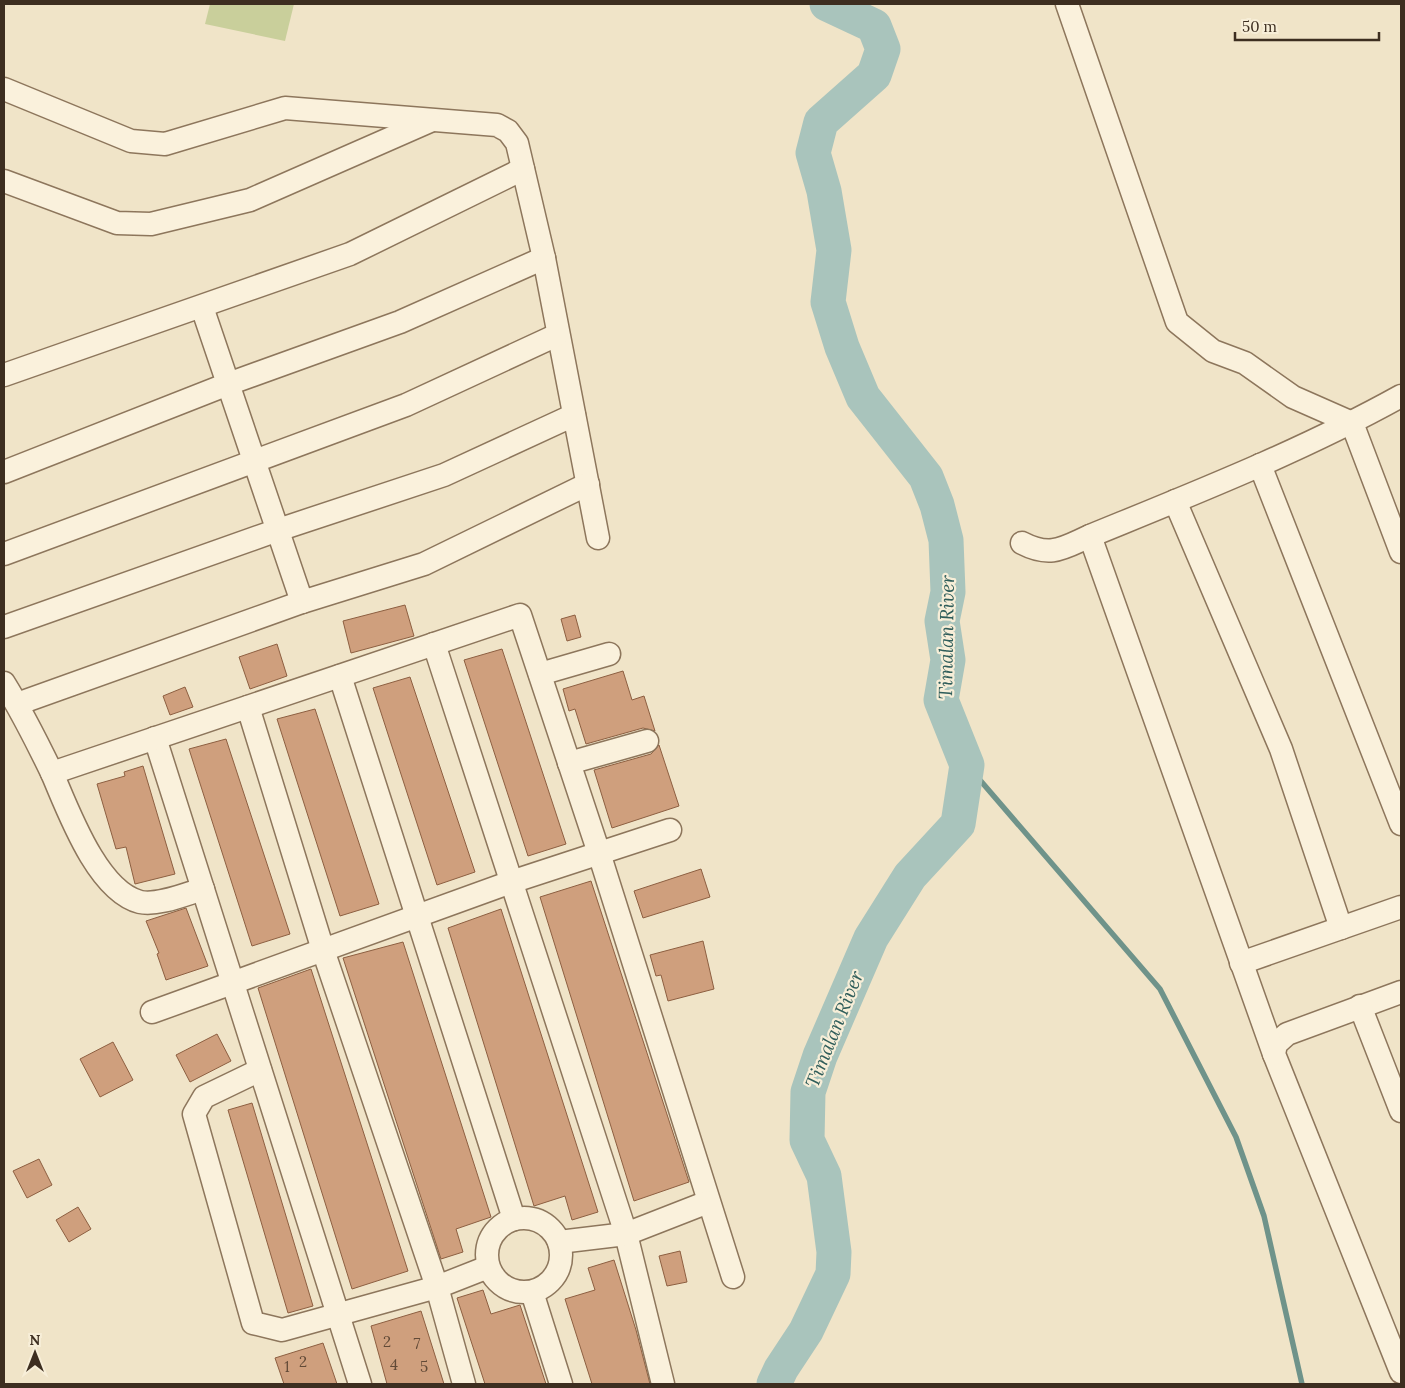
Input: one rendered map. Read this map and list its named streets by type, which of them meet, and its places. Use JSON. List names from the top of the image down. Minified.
{"water":["Timalan River"],"house_numbers":["2","7","2","4","1","5"],"scale_bar":"50 m","north":"top"}
